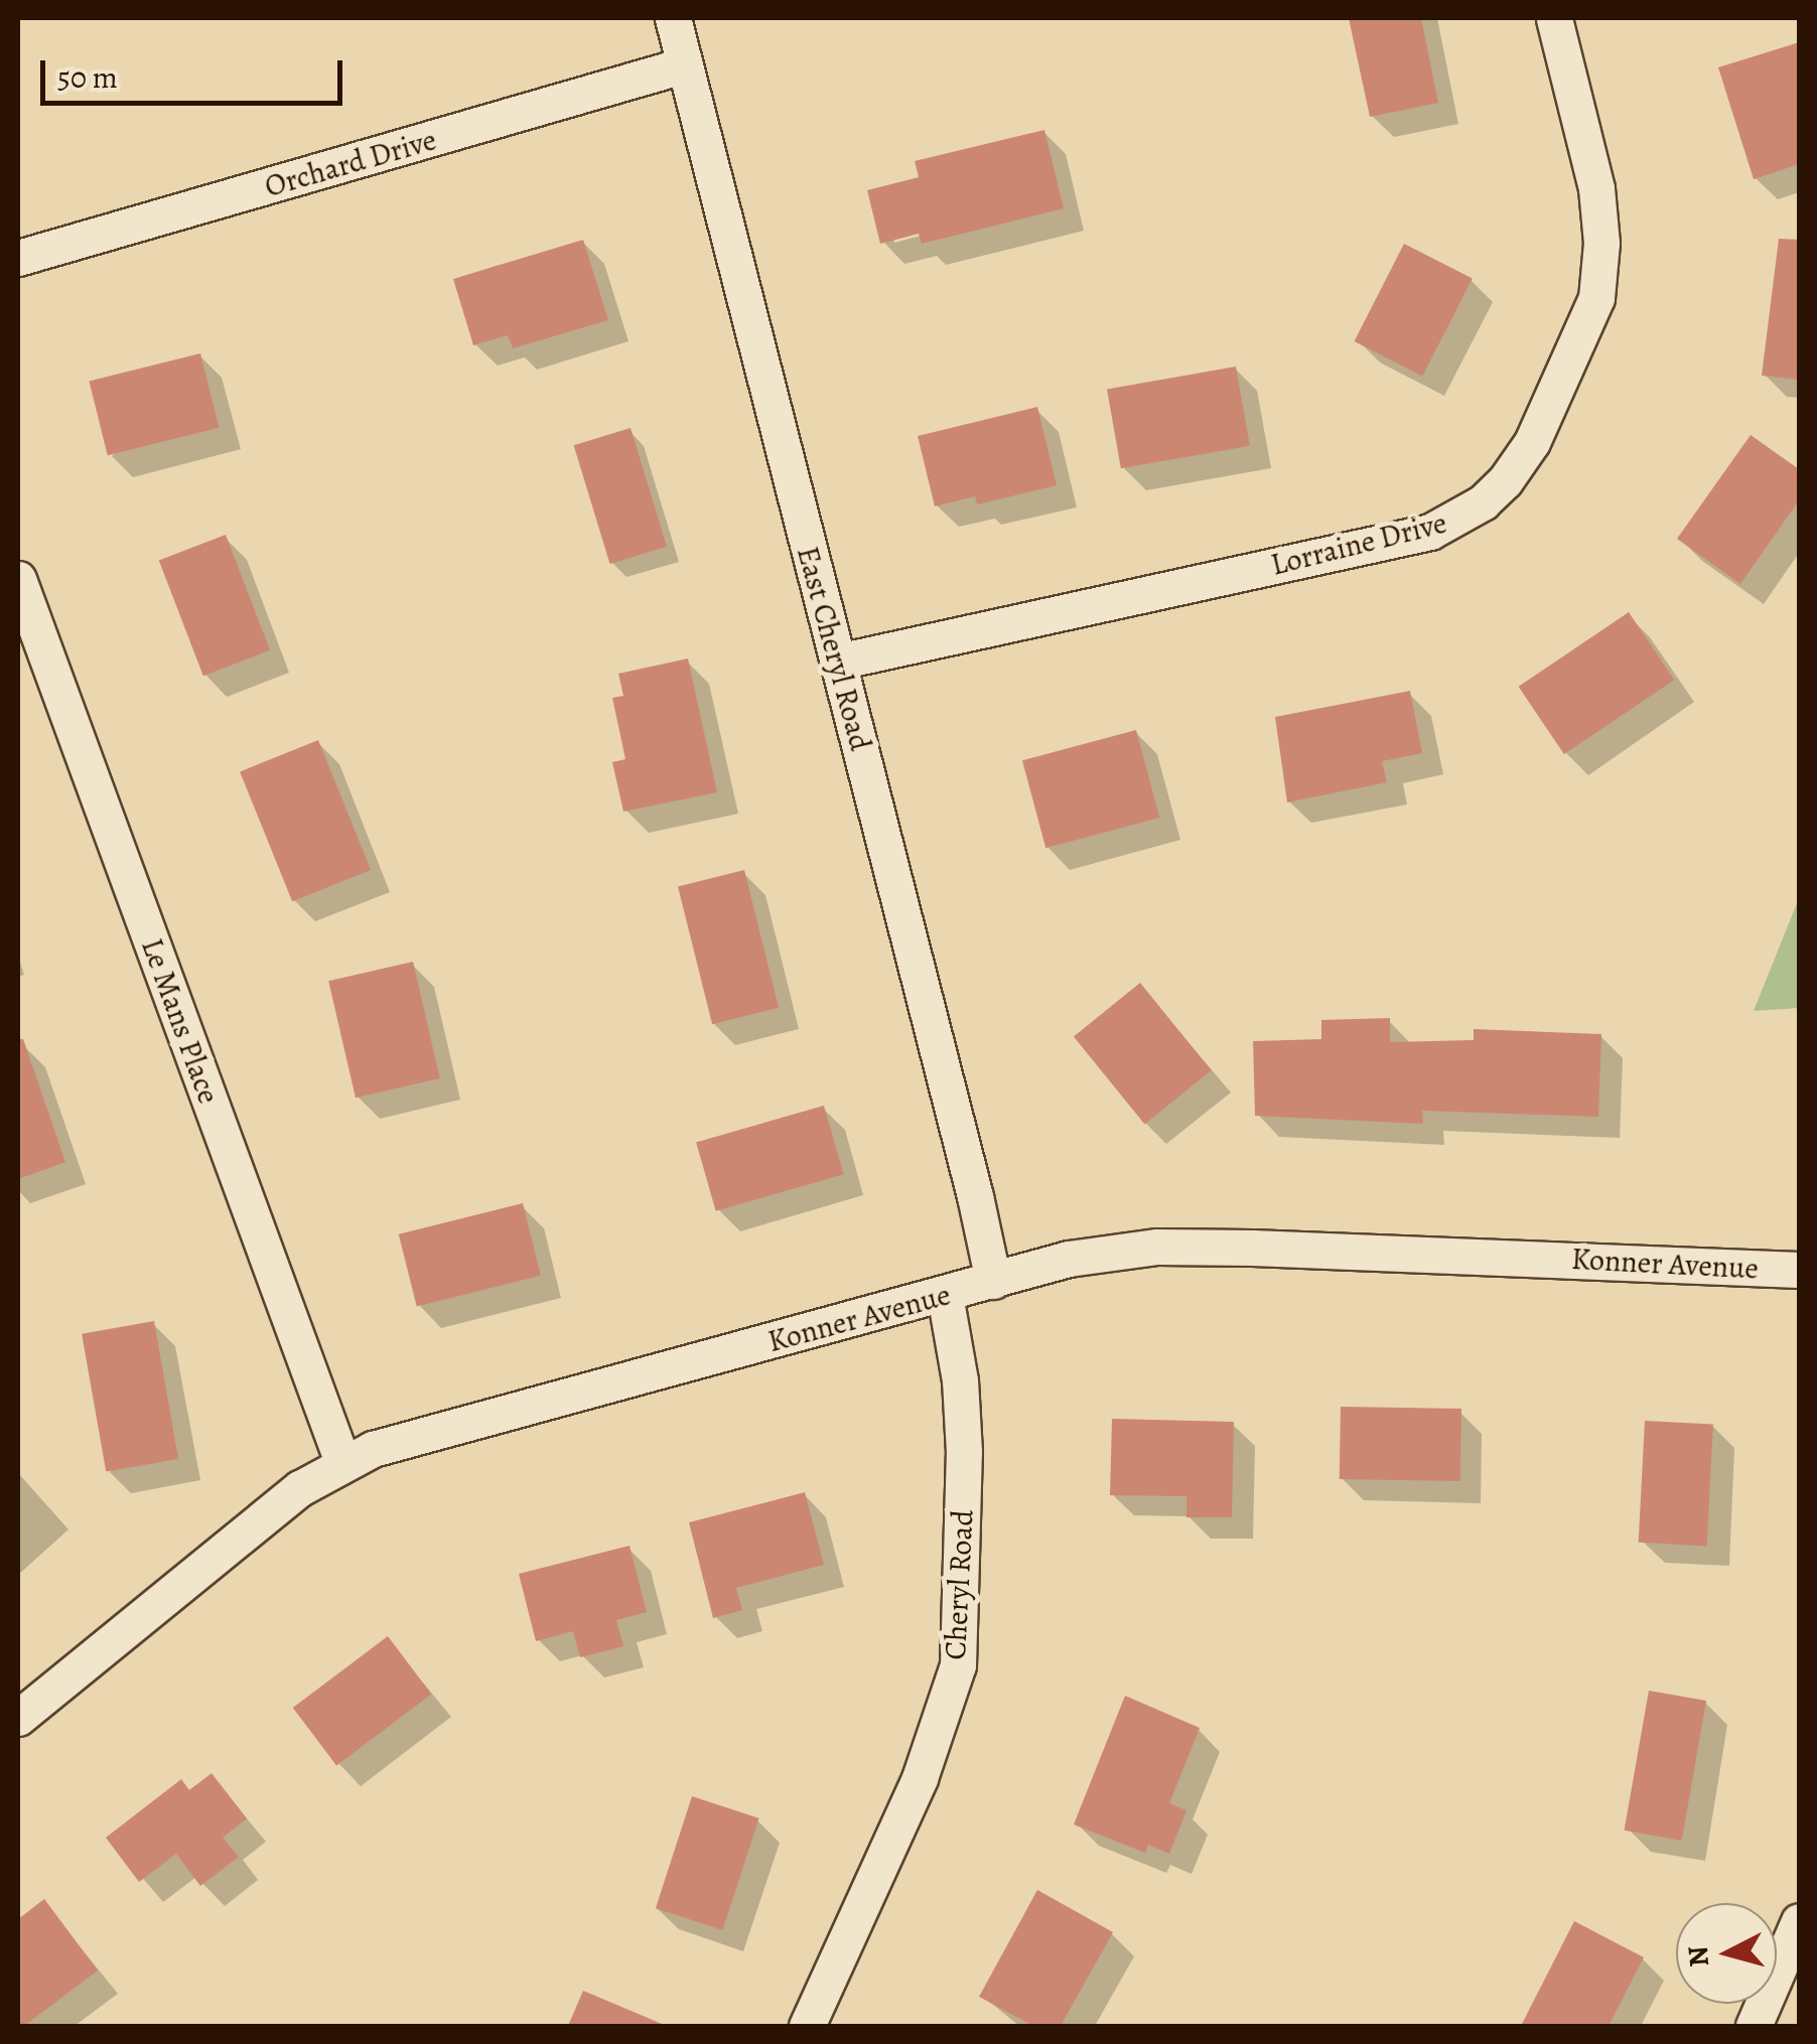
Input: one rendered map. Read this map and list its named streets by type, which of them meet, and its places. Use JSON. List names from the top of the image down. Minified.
{"streets":{"street":["Orchard Drive","Lorraine Drive","East Cheryl Road","Le Mans Place","Konner Avenue","Cheryl Road"]},"crossings":[["Orchard Drive","East Cheryl Road"],["Lorraine Drive","East Cheryl Road"],["East Cheryl Road","Konner Avenue"],["Le Mans Place","Konner Avenue"],["Konner Avenue","Cheryl Road"]],"scale_bar":"50 m","north":"left"}
